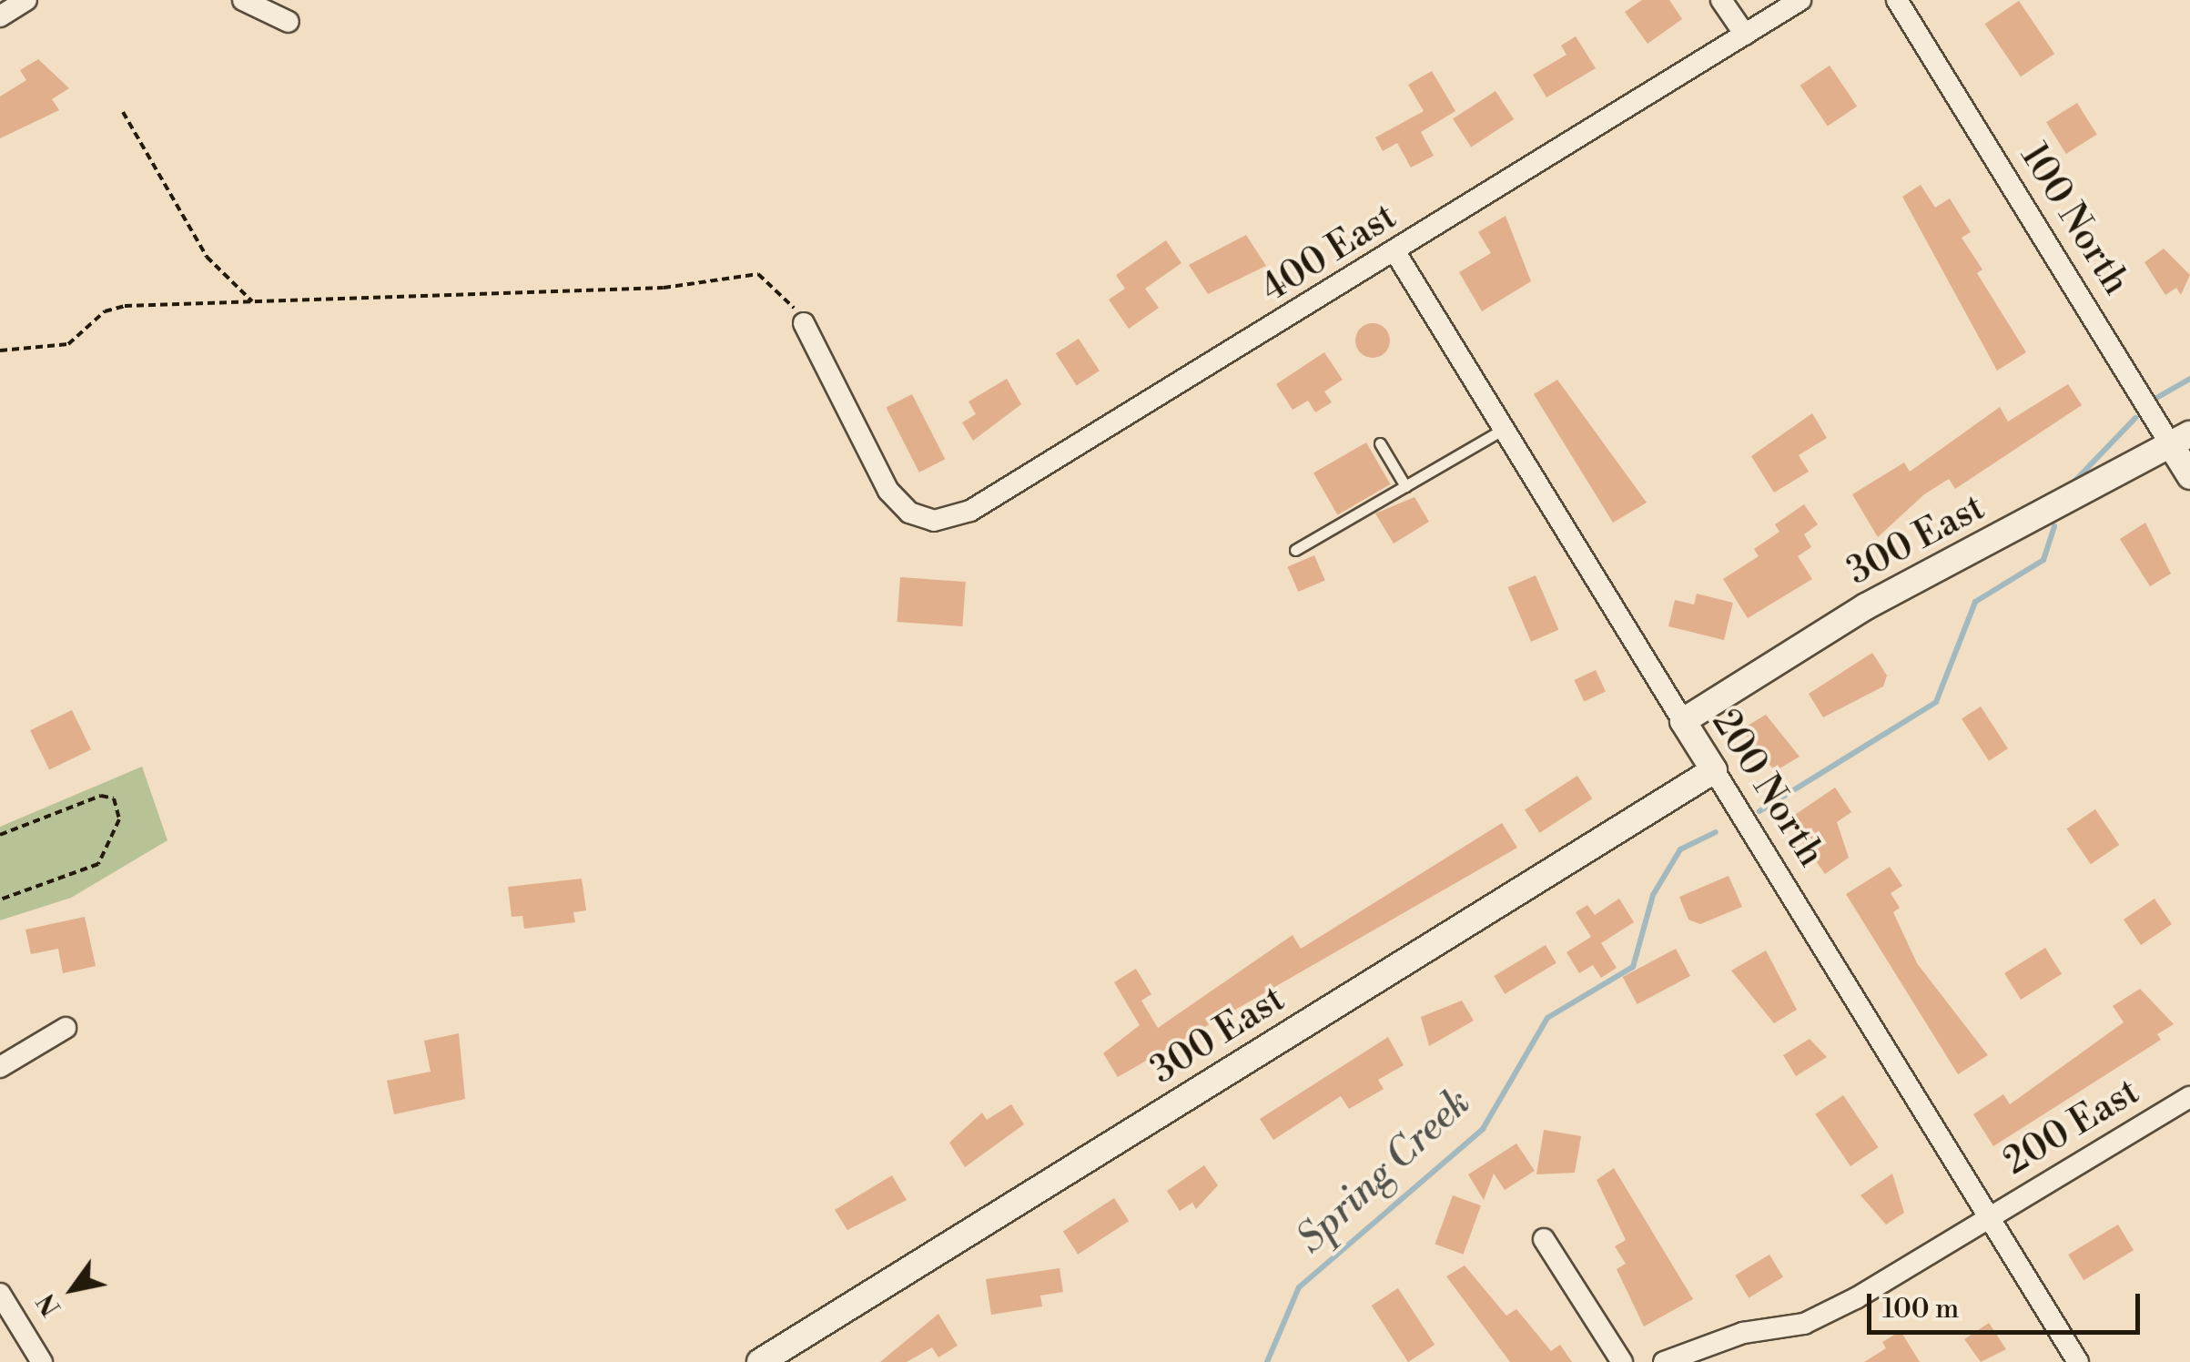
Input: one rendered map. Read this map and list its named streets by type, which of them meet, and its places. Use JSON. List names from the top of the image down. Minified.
{"streets":{"street":["100 North","400 East","300 East","200 North","200 East"]},"crossings":[["100 North","300 East"],["400 East","200 North"],["300 East","200 North"],["200 North","200 East"]],"water":["Spring Creek"],"scale_bar":"100 m","north":"bottom left"}
